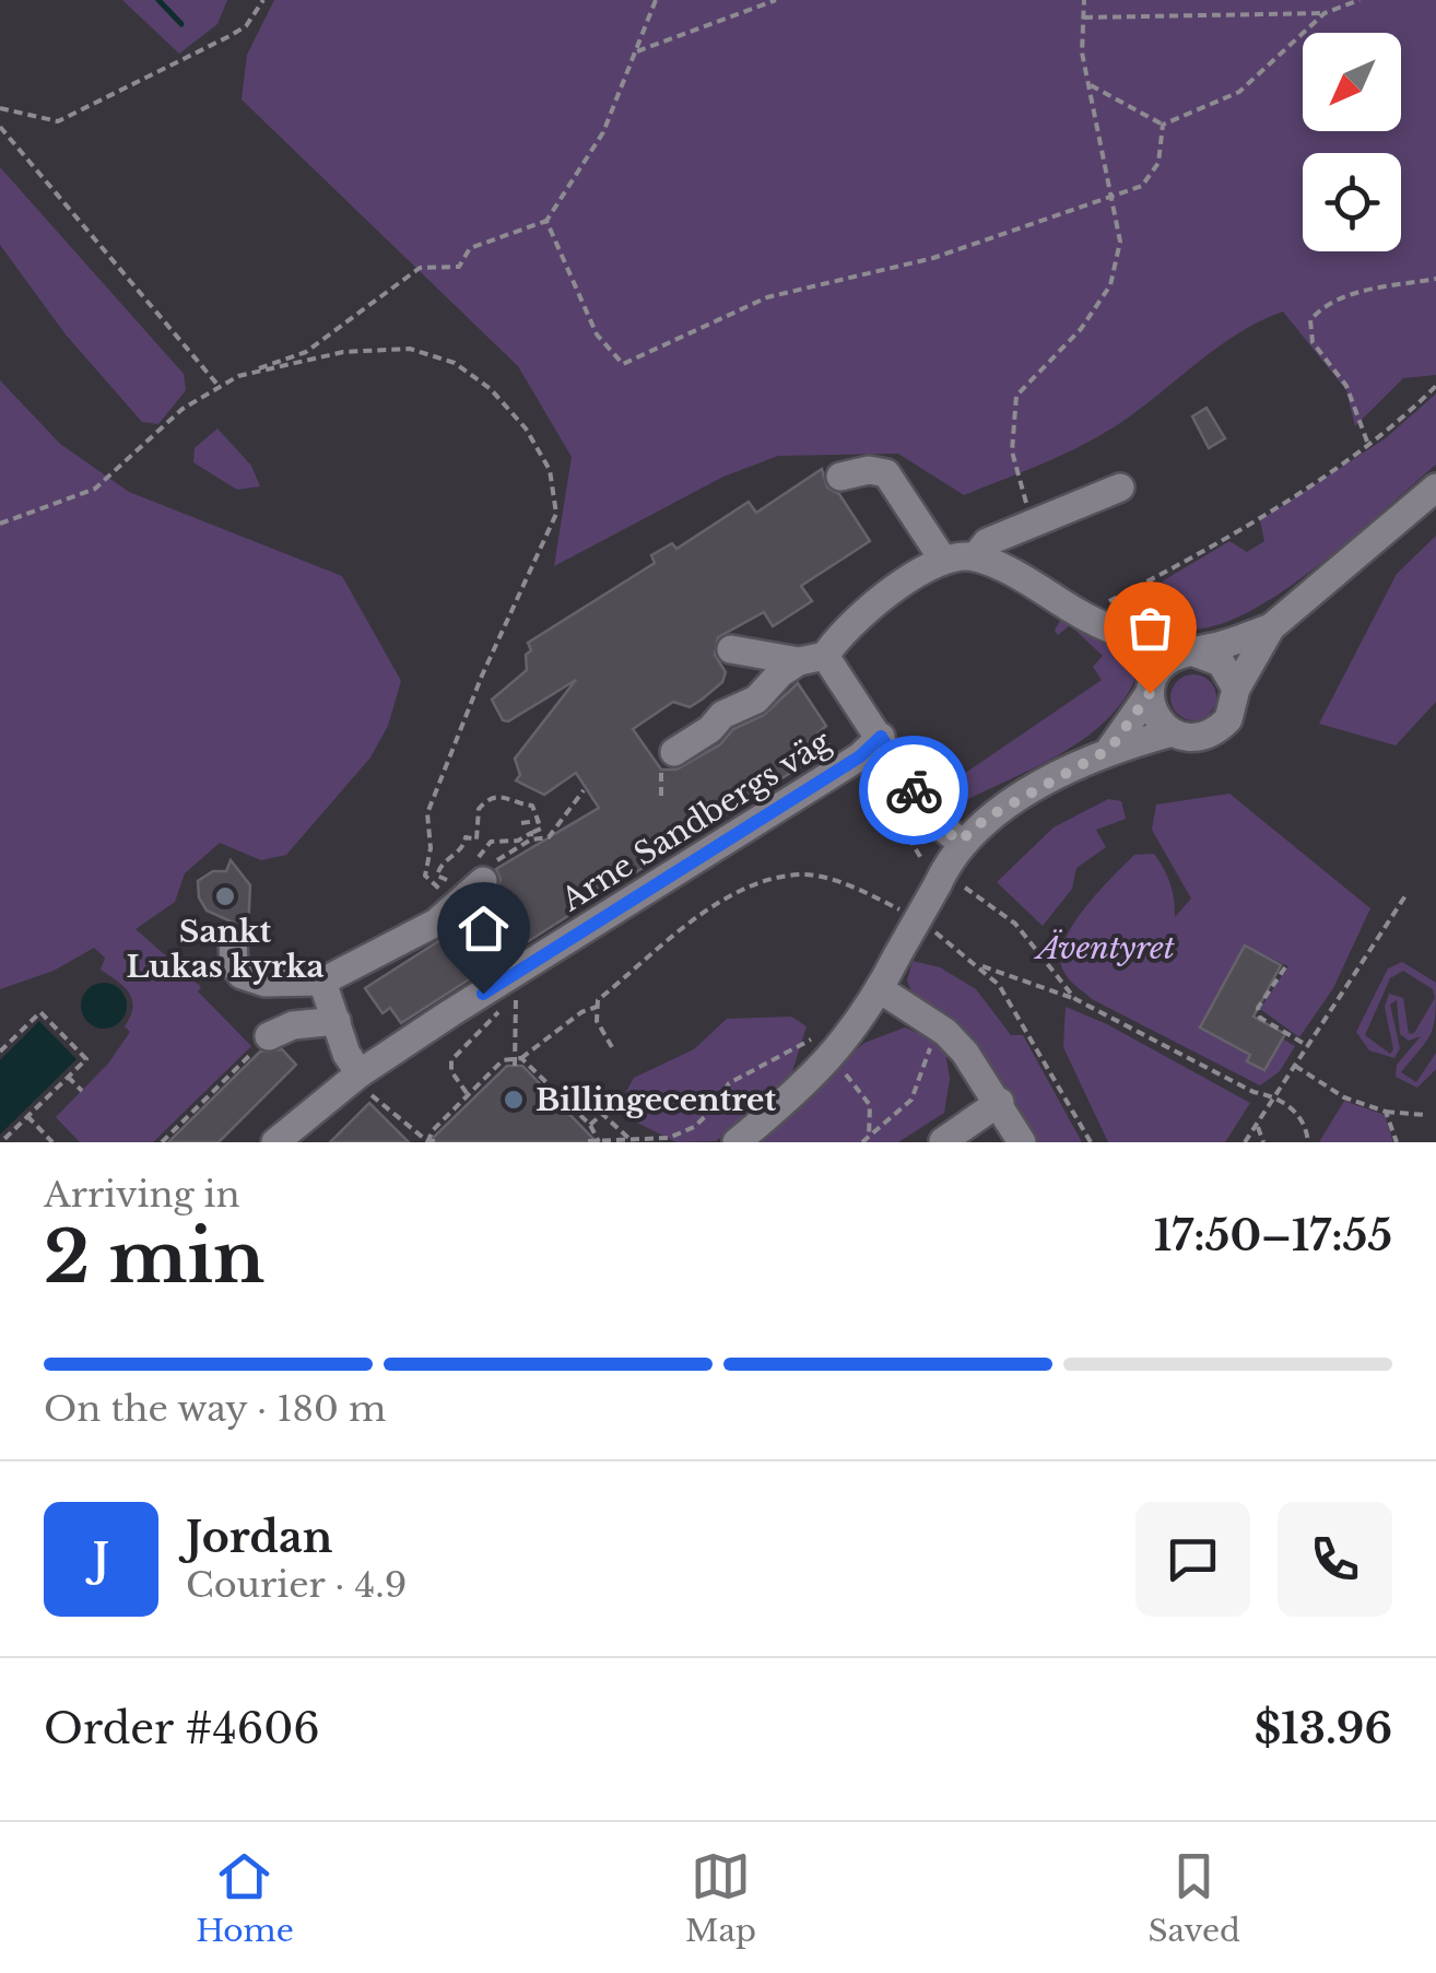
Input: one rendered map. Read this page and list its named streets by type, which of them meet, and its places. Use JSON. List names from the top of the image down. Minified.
{"streets":{"street":["Arne Sandbergs väg"]},"parks":["Äventyret"],"places":["Sankt Lukas kyrka","Billingecentret"],"north":"bottom left","page":{"heading":["2 min","Arriving in","17:50–17:55"],"panel":["Jordan","Courier · 4.9","Order #4606","$13.96"],"bar":"On the way · 180 m","round":"J","tabs":["Home","Map","Saved"]}}
